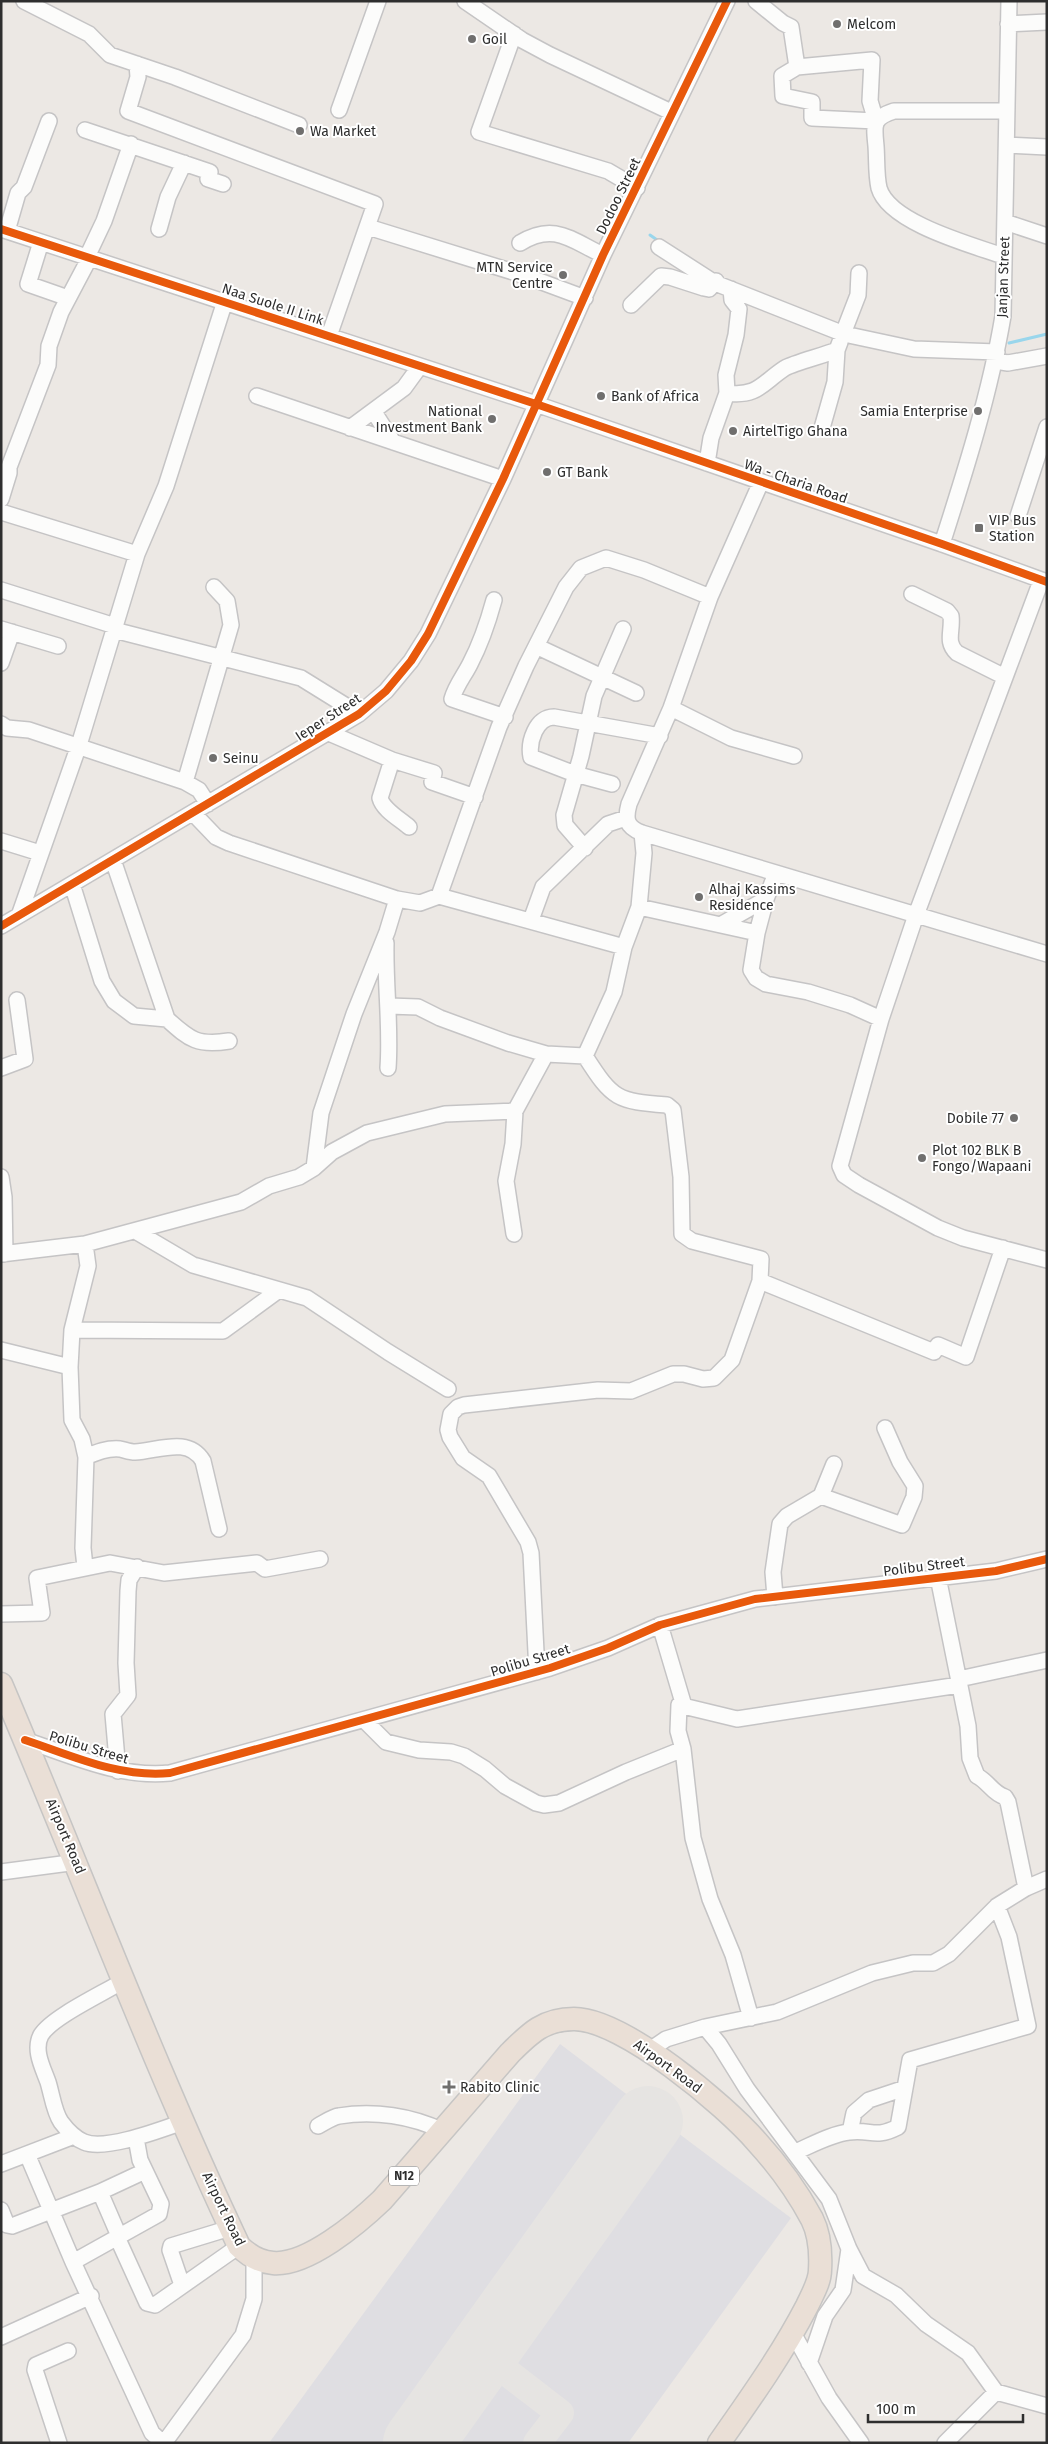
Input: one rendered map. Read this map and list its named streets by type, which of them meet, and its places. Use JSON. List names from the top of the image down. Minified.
{"streets":{"highway":["Airport Road","N12"],"street":["Dodoo Street","Janjan Street","Naa Suole II Link","Wa - Charia Road","Ieper Street","Polibu Street"]},"crossings":[["Dodoo Street","Naa Suole II Link"],["Dodoo Street","Wa - Charia Road"],["Dodoo Street","Ieper Street"],["Janjan Street","Wa - Charia Road"],["Naa Suole II Link","Wa - Charia Road"],["Naa Suole II Link","Ieper Street"],["Wa - Charia Road","Ieper Street"],["Polibu Street","Airport Road"]],"places":{"other":["Melcom","Goil","Wa Market","MTN Service Centre","Bank of Africa","Samia Enterprise","National Investment Bank","AirtelTigo Ghana","GT Bank","Seinu","Alhaj Kassims Residence","Dobile 77","Plot 102 BLK B Fongo/Wapaani"],"transit":["VIP Bus Station"],"health":["Rabito Clinic"]},"scale_bar":"100 m"}
